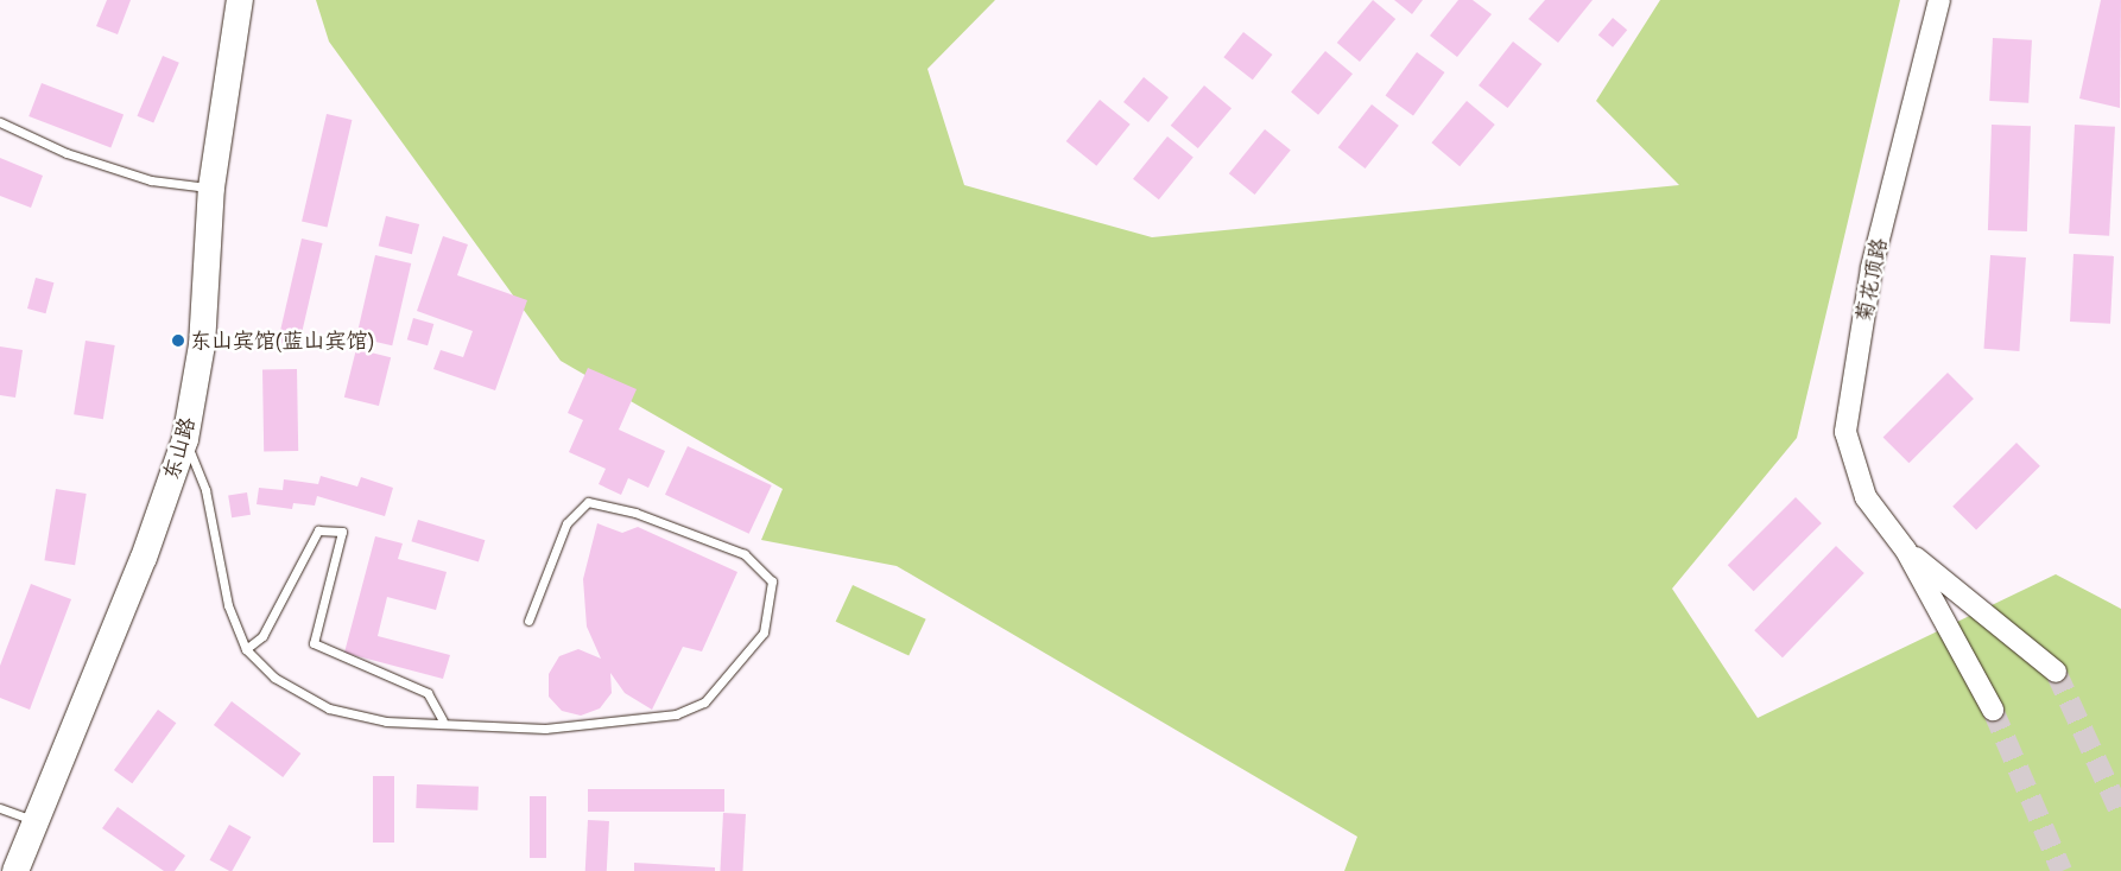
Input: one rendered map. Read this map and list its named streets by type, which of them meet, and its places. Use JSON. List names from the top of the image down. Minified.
{"streets":{"main road":["东山路"],"street":["菊花顶路"]},"places":["东山宾馆(蓝山宾馆)"]}
